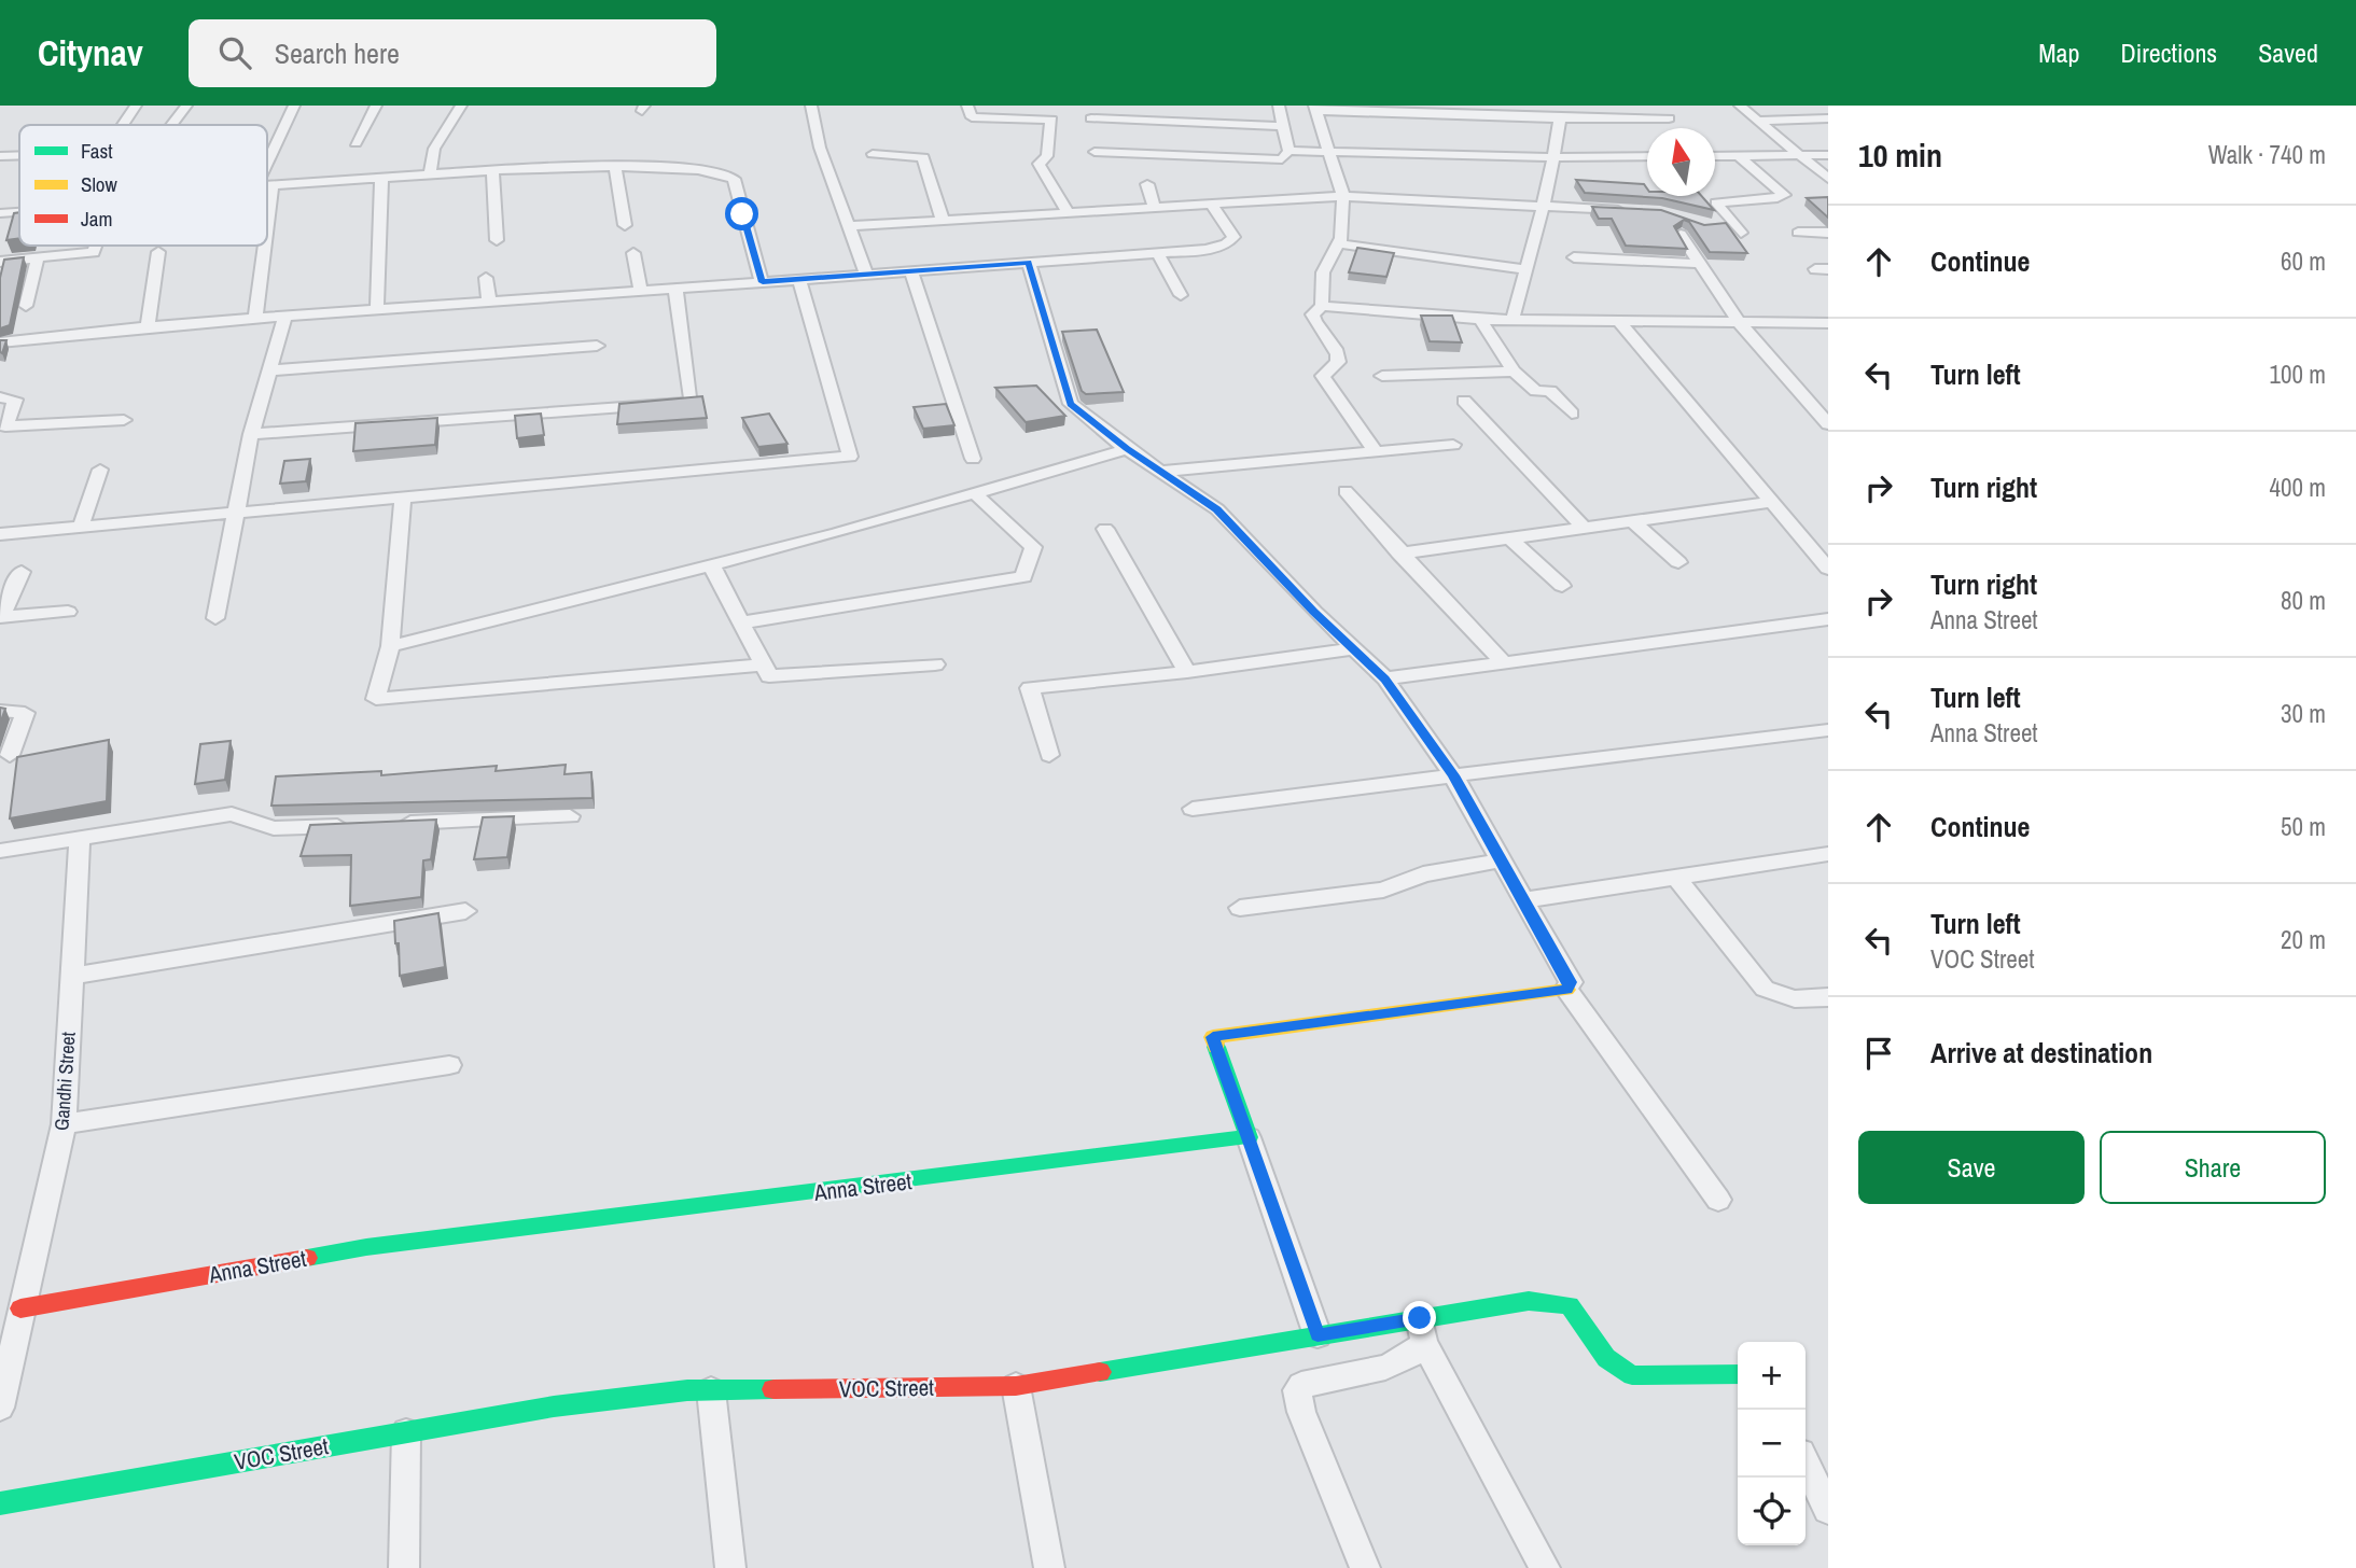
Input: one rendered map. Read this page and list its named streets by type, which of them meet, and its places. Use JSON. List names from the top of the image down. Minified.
{"streets":{"street":["Gandhi Street","Anna Street","VOC Street"]},"crossings":[["Gandhi Street","Anna Street"]],"legend":["Fast","Slow","Jam"],"north":"top","page":{"header":"Citynav","search":"Search here","nav":["Map","Directions","Saved"],"heading":["10 min","Walk · 740 m"],"list":[["Continue","60 m"],["Turn left","100 m"],["Turn right","400 m"],["Turn right","Anna Street","80 m"],["Turn left","Anna Street","30 m"],["Continue","50 m"],["Turn left","VOC Street","20 m"],"Arrive at destination"],"buttons":["Save","Share"],"map_buttons":["+","−"]}}
